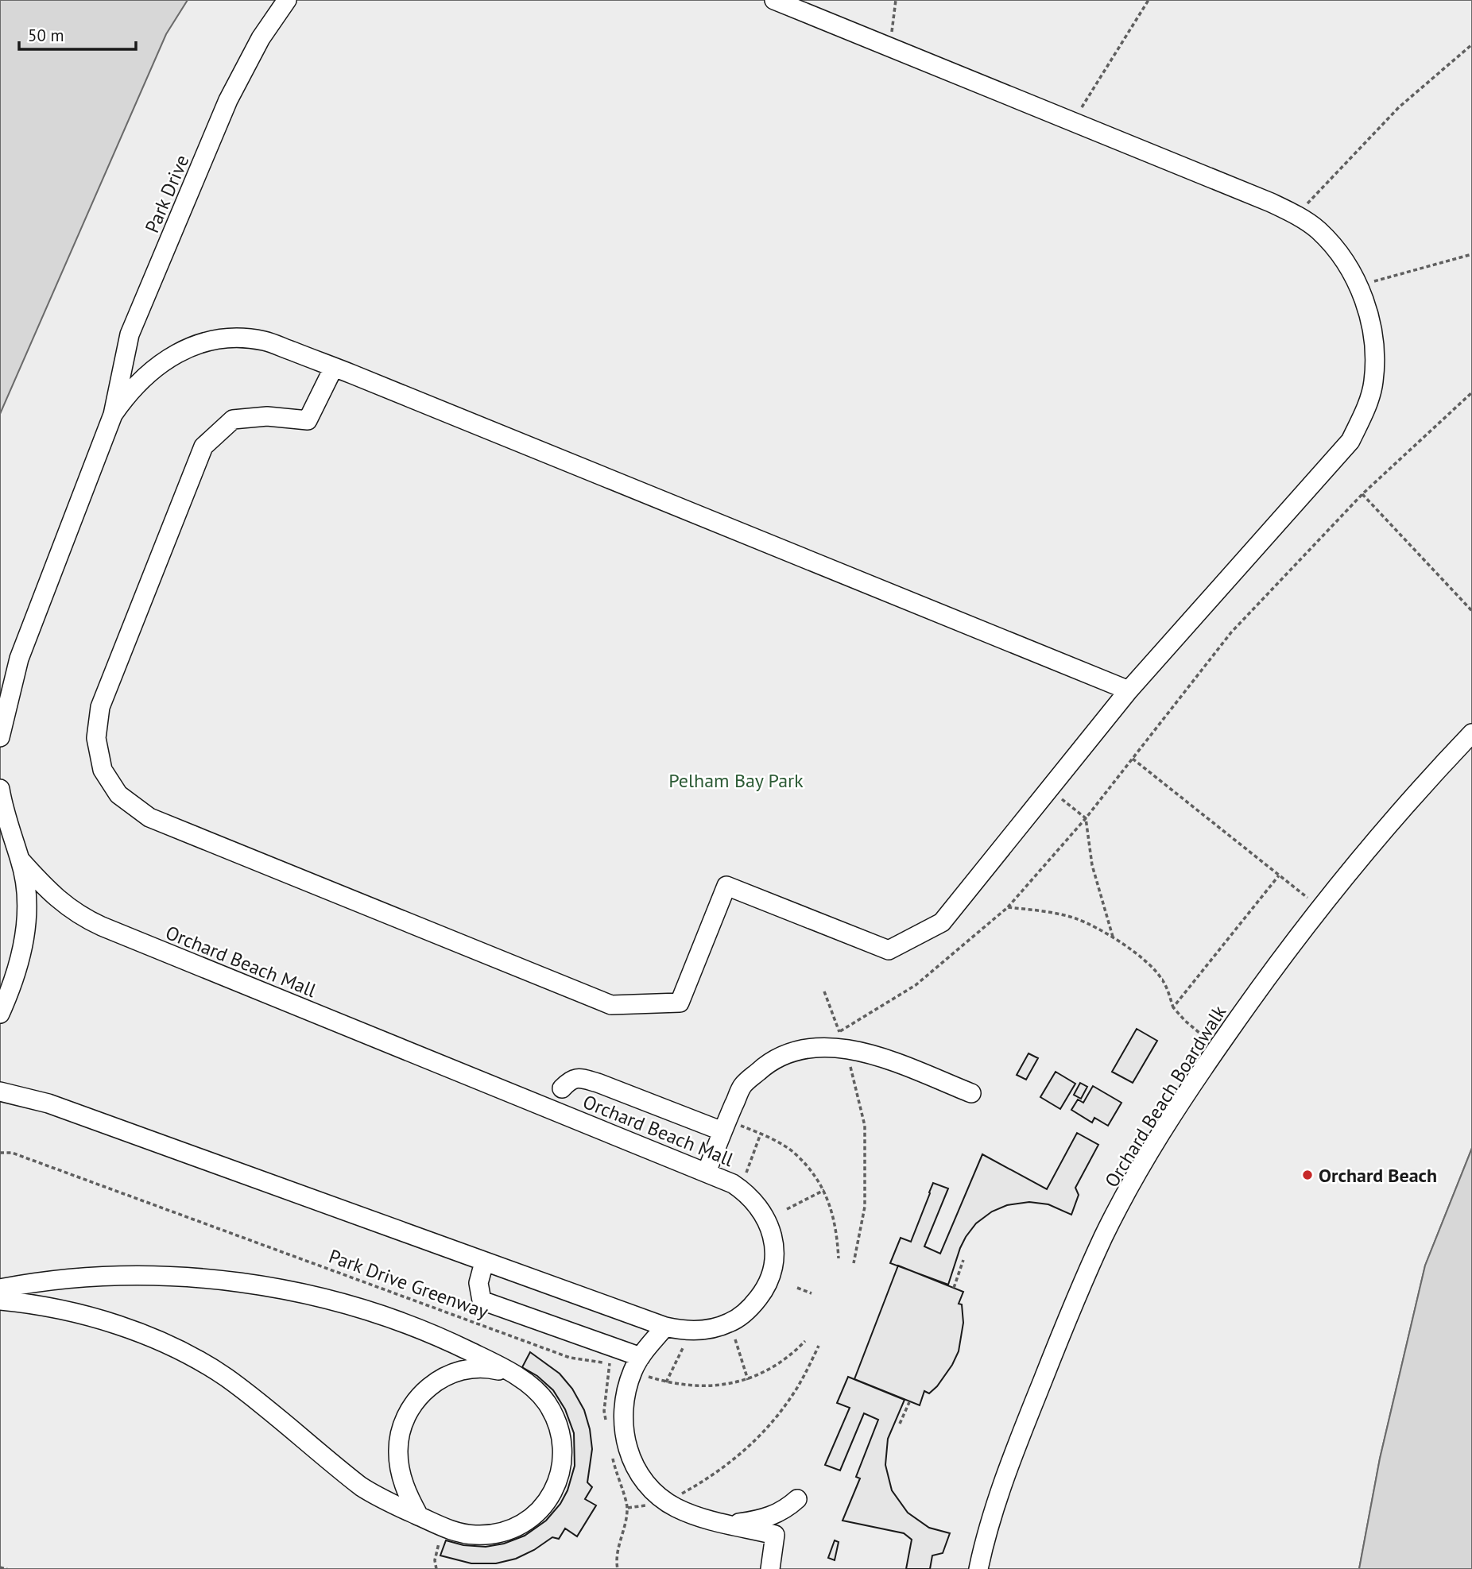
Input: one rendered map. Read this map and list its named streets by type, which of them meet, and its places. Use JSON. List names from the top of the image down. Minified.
{"streets":{"street":["Park Drive","Orchard Beach Mall","Orchard Beach Boardwalk"],"path":["Park Drive Greenway"]},"parks":["Pelham Bay Park"],"places":["Orchard Beach"],"scale_bar":"50 m"}
